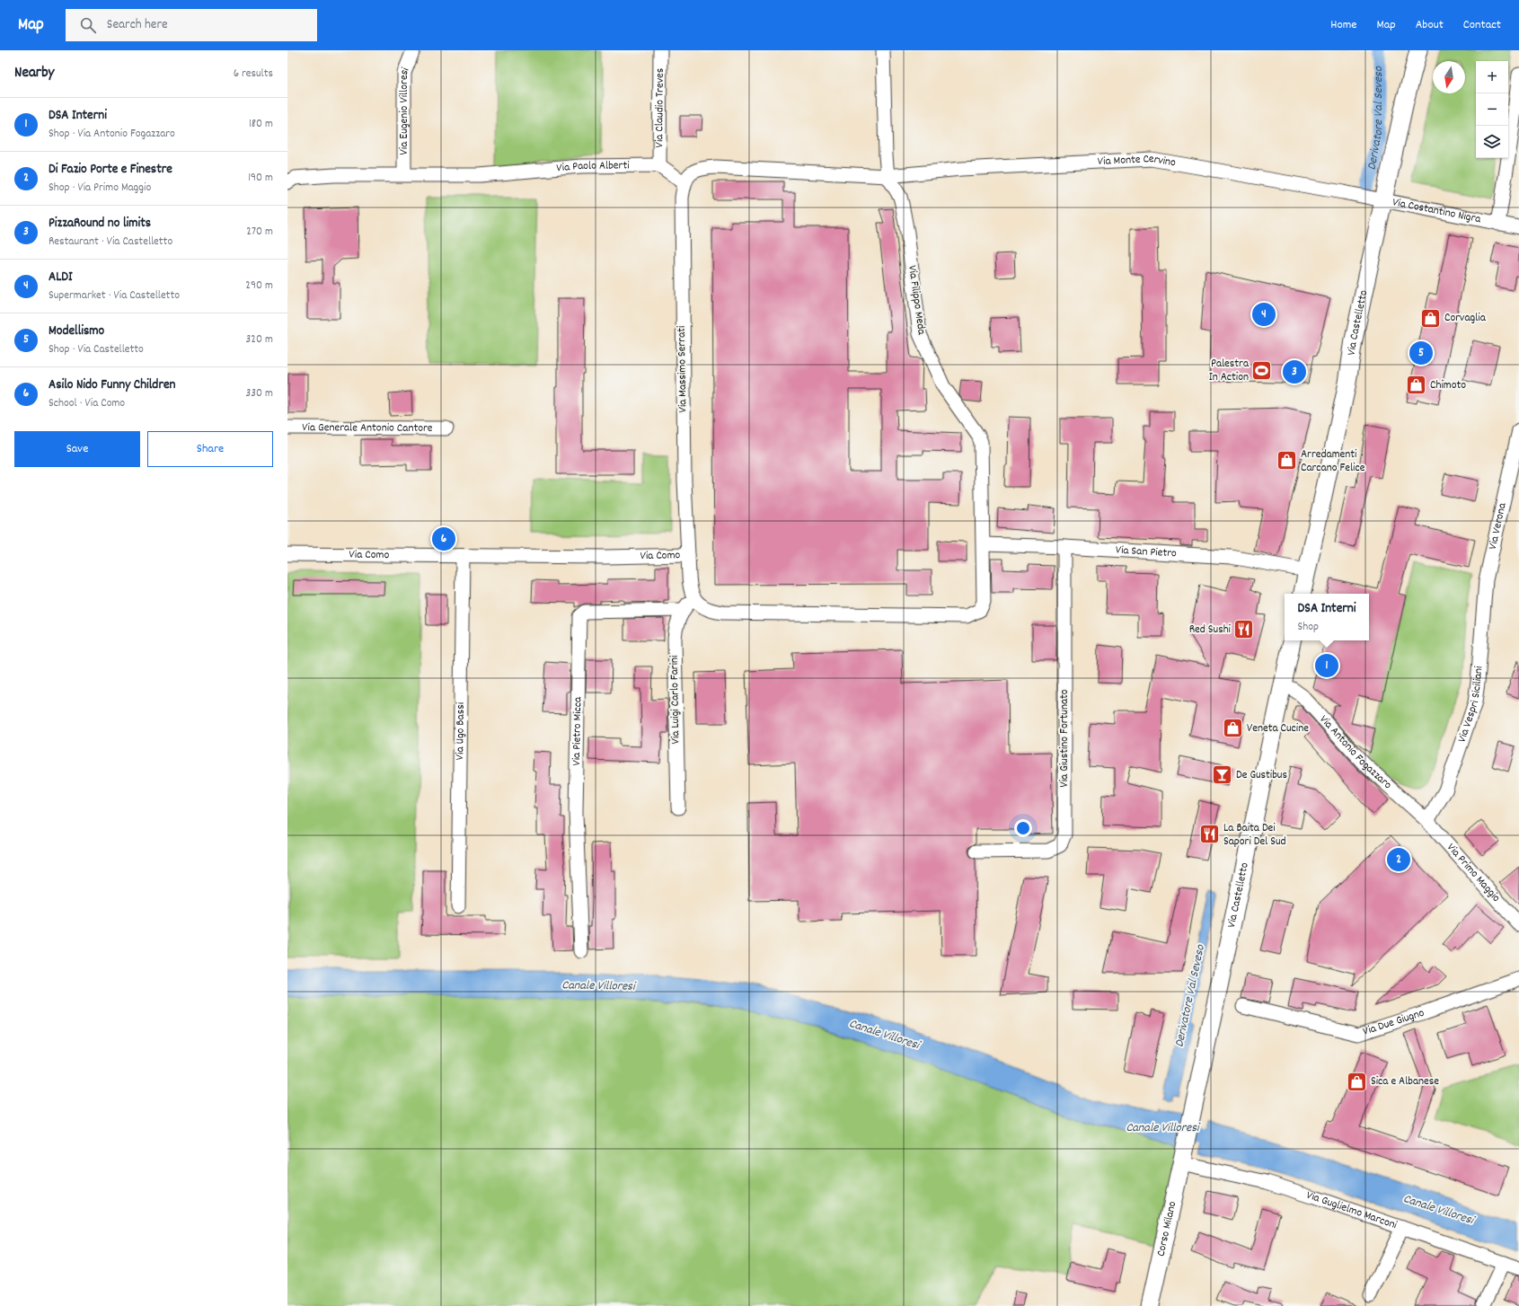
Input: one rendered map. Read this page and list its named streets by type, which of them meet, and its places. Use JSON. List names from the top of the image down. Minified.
{"streets":{"main road":["Via Castelletto","Corso Milano"],"street":["Via Claudio Treves","Via Eugenio Villoresi","Via Monte Cervino","Via Paolo Alberti","Via Costantino Nigra","Via Filippo Meda","Via Massimo Serrati","Via Generale Antonio Cantore","Via Verona","Via San Pietro","Via Como","Via Luigi Carlo Farini","Via Vespri Siciliani","Via Ugo Bassi","Via Pietro Micca","Via Giustino Fortunato","Via Antonio Fogazzaro","Via Primo Maggio","Via Due Giugno","Via Guglielmo Marconi"]},"crossings":[["Via Claudio Treves","Via Paolo Alberti"],["Via Eugenio Villoresi","Via Paolo Alberti"],["Via Monte Cervino","Via Costantino Nigra"],["Via Monte Cervino","Via Filippo Meda"],["Via Monte Cervino","Via Castelletto"],["Via Costantino Nigra","Via Castelletto"],["Via Filippo Meda","Via San Pietro"],["Via Filippo Meda","Via Como"],["Via Filippo Meda","Via Luigi Carlo Farini"],["Via Castelletto","Via San Pietro"],["Via Castelletto","Via Antonio Fogazzaro"],["Via Castelletto","Via Guglielmo Marconi"],["Via Castelletto","Corso Milano"],["Via Massimo Serrati","Via Como"],["Via Verona","Via Vespri Siciliani"],["Via San Pietro","Via Giustino Fortunato"],["Via Como","Via Luigi Carlo Farini"],["Via Como","Via Ugo Bassi"],["Via Luigi Carlo Farini","Via Pietro Micca"],["Via Vespri Siciliani","Via Antonio Fogazzaro"],["Via Vespri Siciliani","Via Primo Maggio"],["Via Antonio Fogazzaro","Via Primo Maggio"],["Via Guglielmo Marconi","Corso Milano"]],"water":["Derivatore Val Seveso","Canale Villoresi"],"places":{"shop":["Corvaglia","Chimoto","Arredamenti Carcano Felice","Veneta Cucine","Sica e Albanese"],"sports":["Palestra In Action"],"restaurant":["Red Sushi","La Baita Dei Sapori Del Sud"],"bar":["De Gustibus"]},"north":"bottom","page":{"header":"Map","search":"Search here","nav":["Home","Map","About","Contact"],"heading":["Nearby","6 results"],"map_buttons":["+","−"],"list":[{"mark":"1","name":"DSA Interni","note":"Shop · Via Antonio Fogazzaro","value":"180 m"},{"mark":"2","name":"Di Fazio Porte e Finestre","note":"Shop · Via Primo Maggio","value":"190 m"},{"mark":"3","name":"PizzaRound no limits","note":"Restaurant · Via Castelletto","value":"270 m"},{"mark":"4","name":"ALDI","note":"Supermarket · Via Castelletto","value":"290 m"},{"mark":"5","name":"Modellismo","note":"Shop · Via Castelletto","value":"320 m"},{"mark":"6","name":"Asilo Nido Funny Children","note":"School · Via Como","value":"330 m"}],"pins":["4","5","3","6","1","2"],"buttons":["Save","Share"],"popup":["DSA Interni","Shop"]}}
